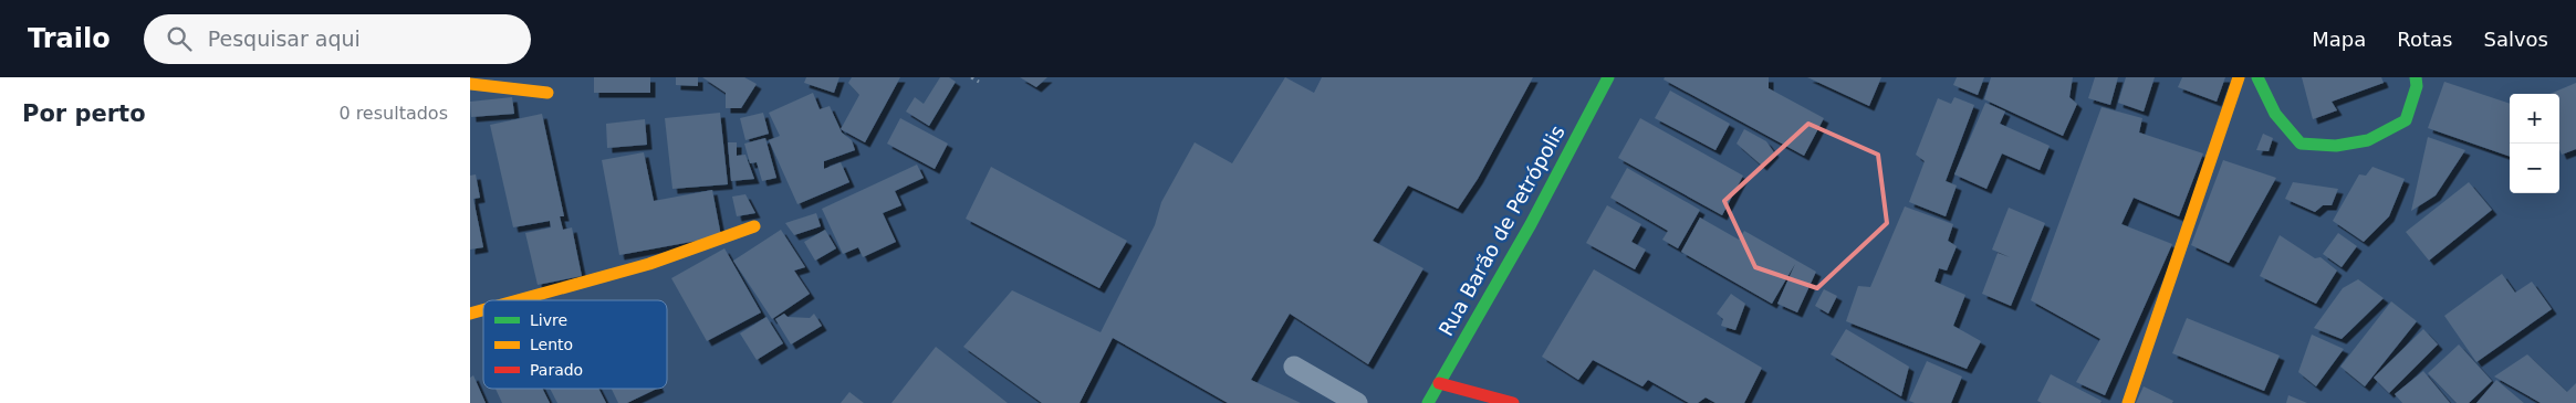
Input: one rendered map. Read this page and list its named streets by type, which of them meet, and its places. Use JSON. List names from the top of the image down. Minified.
{"streets":{"street":["Rua Barão de Petrópolis"]},"legend":["Livre","Lento","Parado"],"page":{"header":"Trailo","search":"Pesquisar aqui","nav":["Mapa","Rotas","Salvos"],"heading":["Por perto","0 resultados"],"map_buttons":["+","−"]}}
